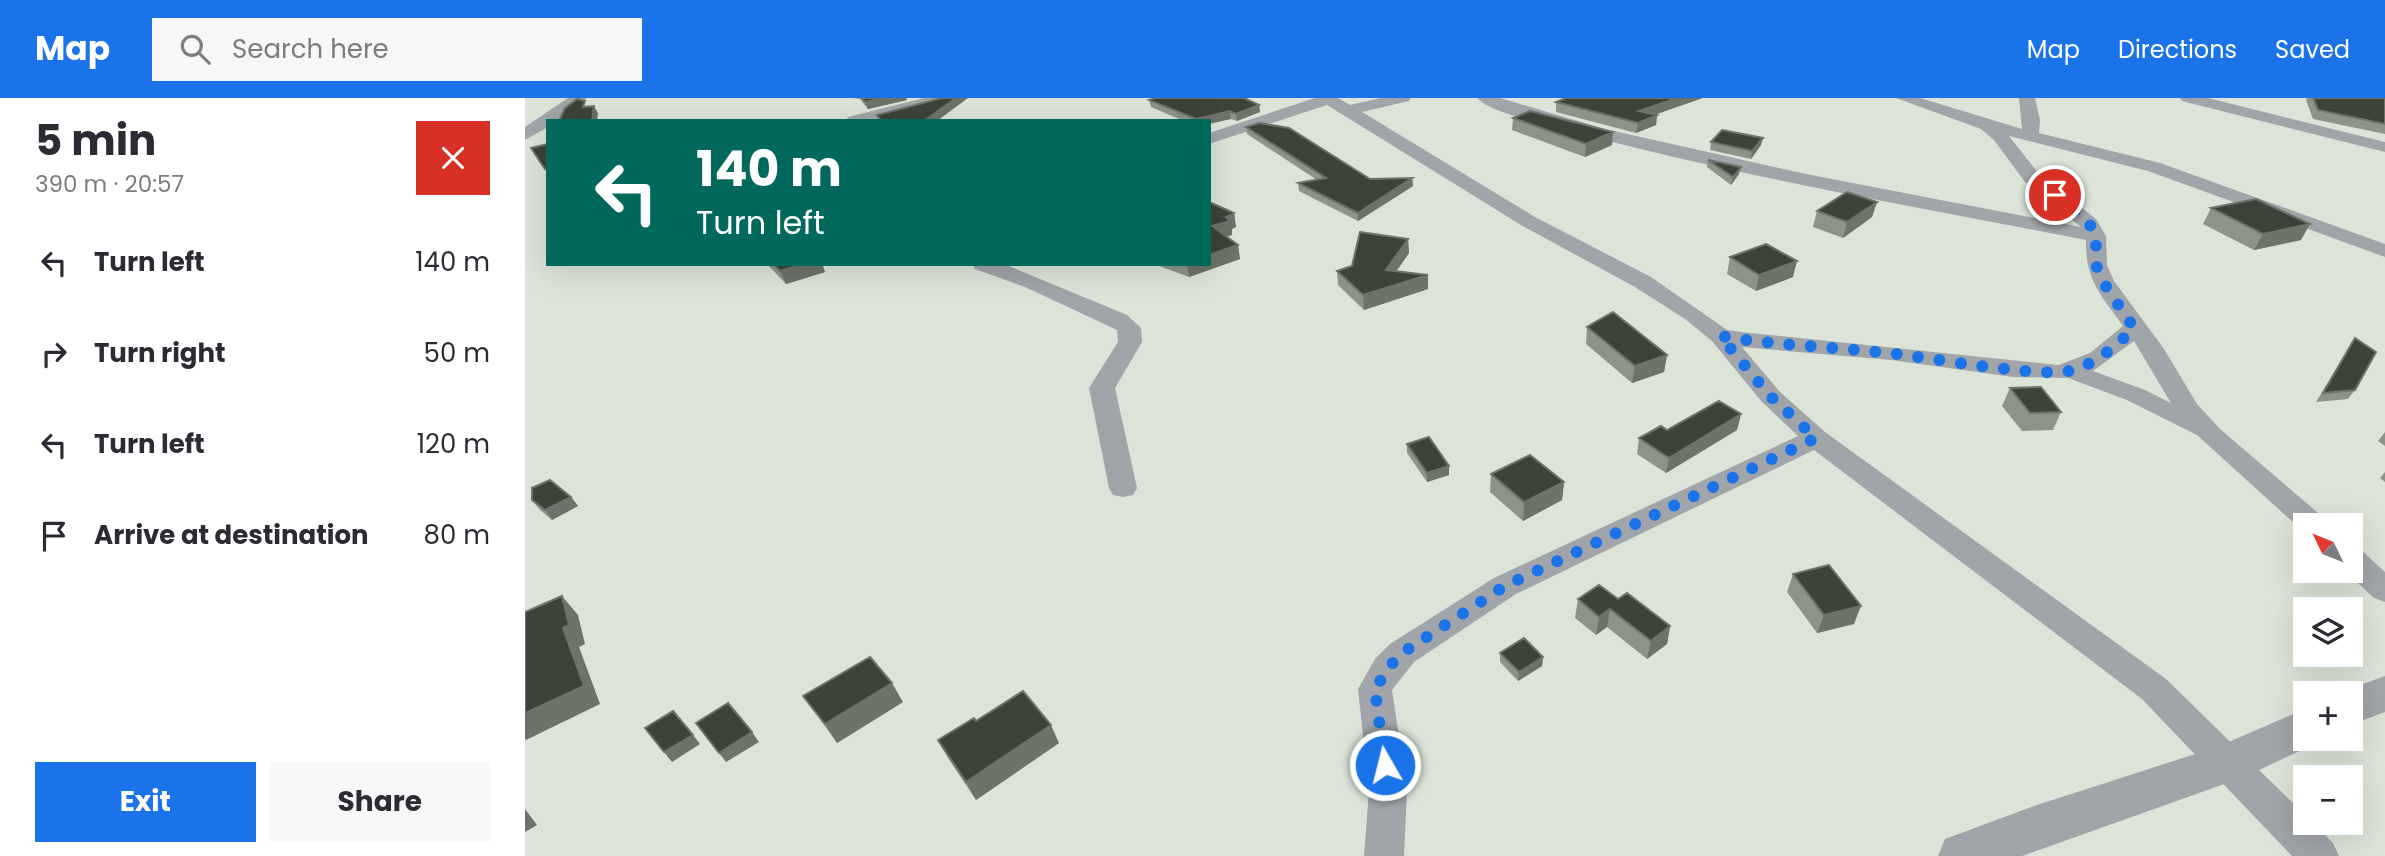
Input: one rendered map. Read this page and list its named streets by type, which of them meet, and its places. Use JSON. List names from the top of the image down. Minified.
{"north":"top left","page":{"header":"Map","search":"Search here","nav":["Map","Directions","Saved"],"heading":["5 min","390 m · 20:57"],"turn":["140 m","Turn left"],"list":[{"name":"Turn left","value":"140 m"},{"name":"Turn right","value":"50 m"},{"name":"Turn left","value":"120 m"},{"name":"Arrive at destination","value":"80 m"}],"map_buttons":["+","−"],"buttons":["Exit","Share"]}}
